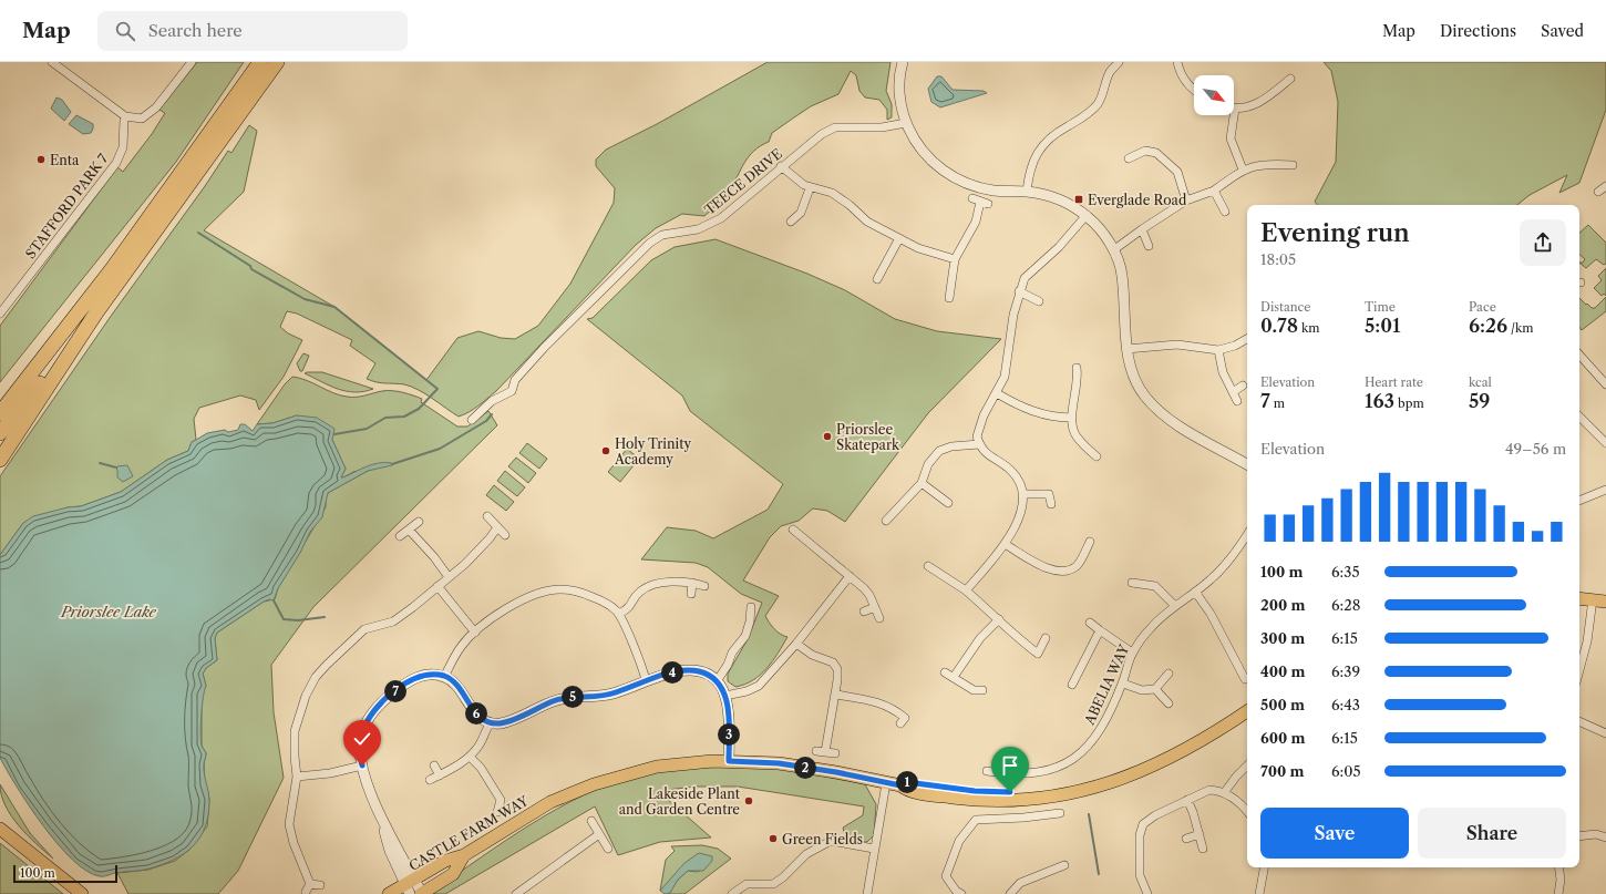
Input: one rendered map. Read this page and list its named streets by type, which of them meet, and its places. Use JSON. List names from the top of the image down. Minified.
{"streets":{"main road":["CASTLE FARM WAY"],"street":["TEECE DRIVE","STAFFORD PARK 7","ABELIA WAY"]},"water":["Priorslee Lake"],"places":{"other":["Enta","Priorslee Skatepark","Holy Trinity Academy","Lakeside Plant and Garden Centre","Green Fields"],"transit":["Everglade Road"]},"scale_bar":"100 m","north":"bottom right","page":{"header":"Map","search":"Search here","nav":["Map","Directions","Saved"],"heading":["Evening run","18:05"],"stats":[["Distance","0.78 km"],["Time","5:01"],["Pace","6:26 /km"],["Elevation","7 m"],["Heart rate","163 bpm"],["kcal","59"]],"chart":["Elevation","49–56 m"],"list":[{"name":"100 m","note":"6:35"},{"name":"200 m","note":"6:28"},{"name":"300 m","note":"6:15"},{"name":"400 m","note":"6:39"},{"name":"500 m","note":"6:43"},{"name":"600 m","note":"6:15"},{"name":"700 m","note":"6:05"}],"pins":["4","7","5","6","3","2","1"],"buttons":["Save","Share"],"scale":"100 m"}}
